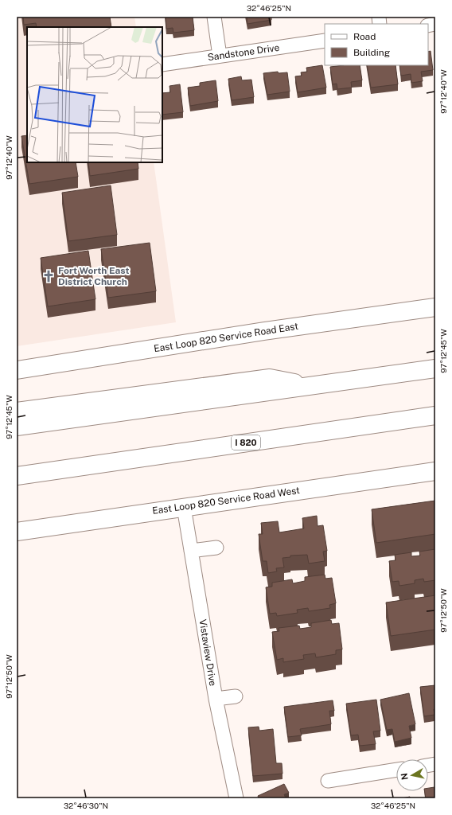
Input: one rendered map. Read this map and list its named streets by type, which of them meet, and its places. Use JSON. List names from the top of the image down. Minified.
{"streets":{"main road":["East Loop 820 Service Road East","I 820","East Loop 820 Service Road West"],"street":["Sandstone Drive","Vistaview Drive"]},"crossings":[["East Loop 820 Service Road West","Vistaview Drive"]],"places":{"church":["Fort Worth East District Church"]},"legend":["Road","Building"],"north":"left","coordinates":["32°46'25\"N","97°12'40\"W","97°12'45\"W","97°12'50\"W","32°46'30\"N"]}
